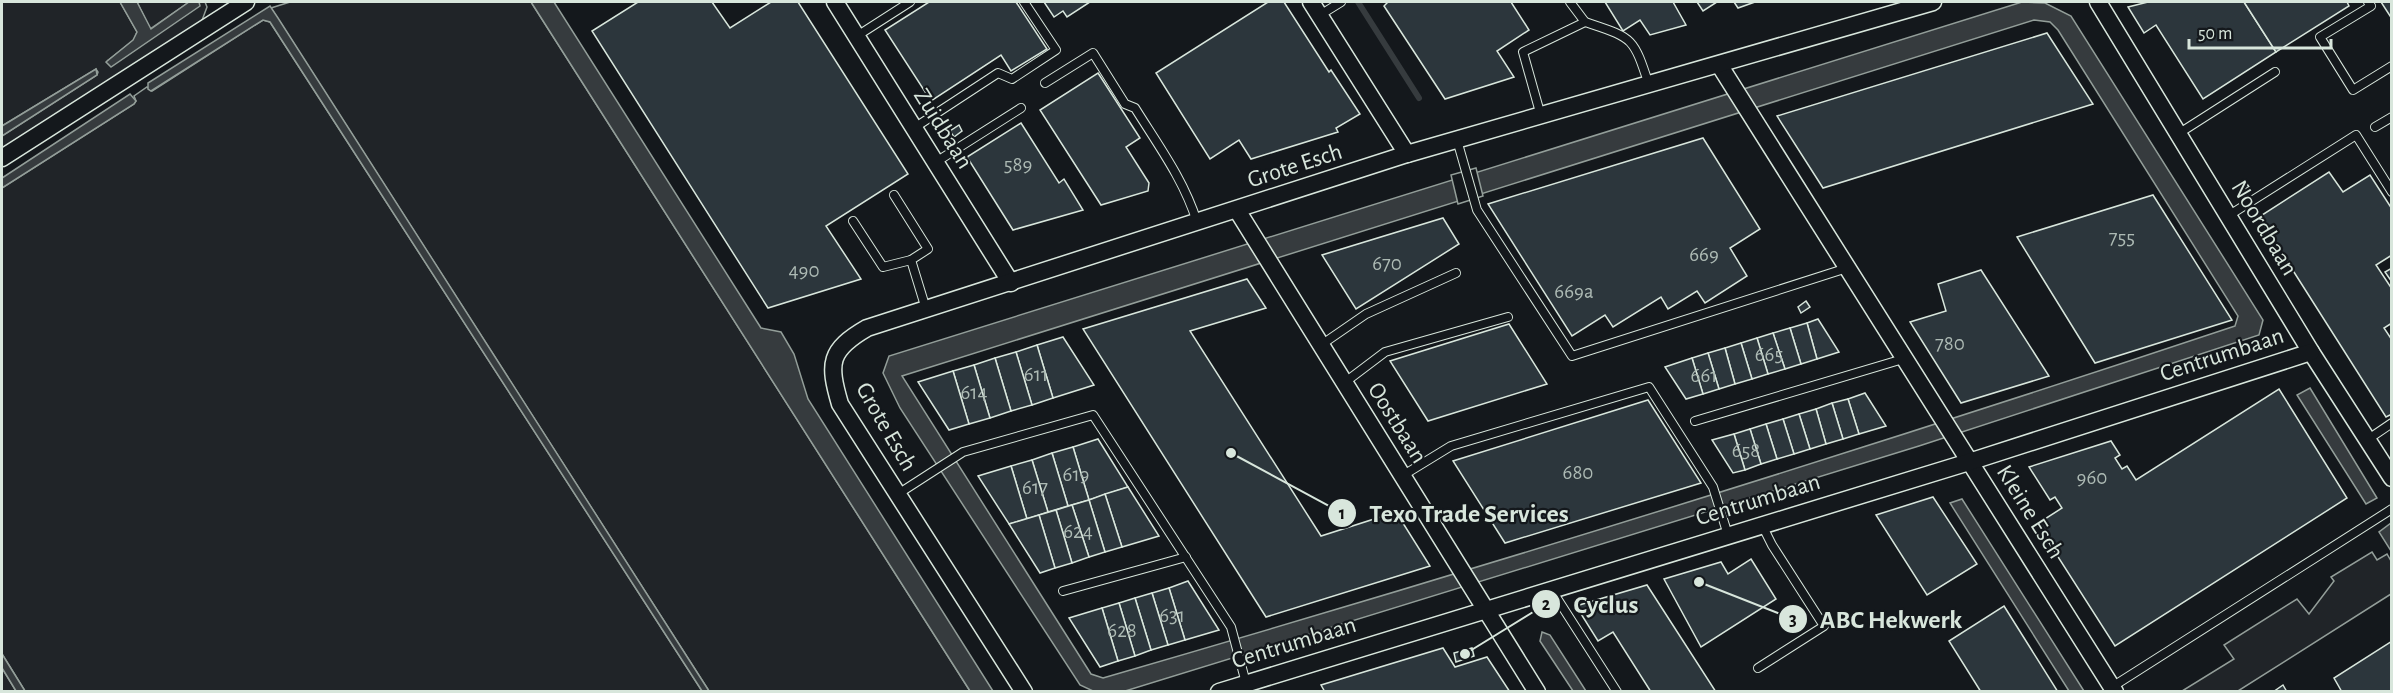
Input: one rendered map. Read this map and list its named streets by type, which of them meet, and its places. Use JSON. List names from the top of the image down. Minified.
{"streets":{"street":["Zuidbaan","Grote Esch","Noordbaan","Centrumbaan","Oostbaan","Kleine Esch"]},"crossings":[["Zuidbaan","Grote Esch"],["Grote Esch","Centrumbaan"],["Grote Esch","Oostbaan"],["Grote Esch","Kleine Esch"],["Noordbaan","Centrumbaan"],["Centrumbaan","Oostbaan"],["Centrumbaan","Kleine Esch"]],"places":["Texo Trade Services","ABC Hekwerk","Cyclus"],"house_numbers":["589","755","669","670","490","669a","780","665","611","661","614","658","680","619","960","617","624","631","628"],"scale_bar":"50 m"}
